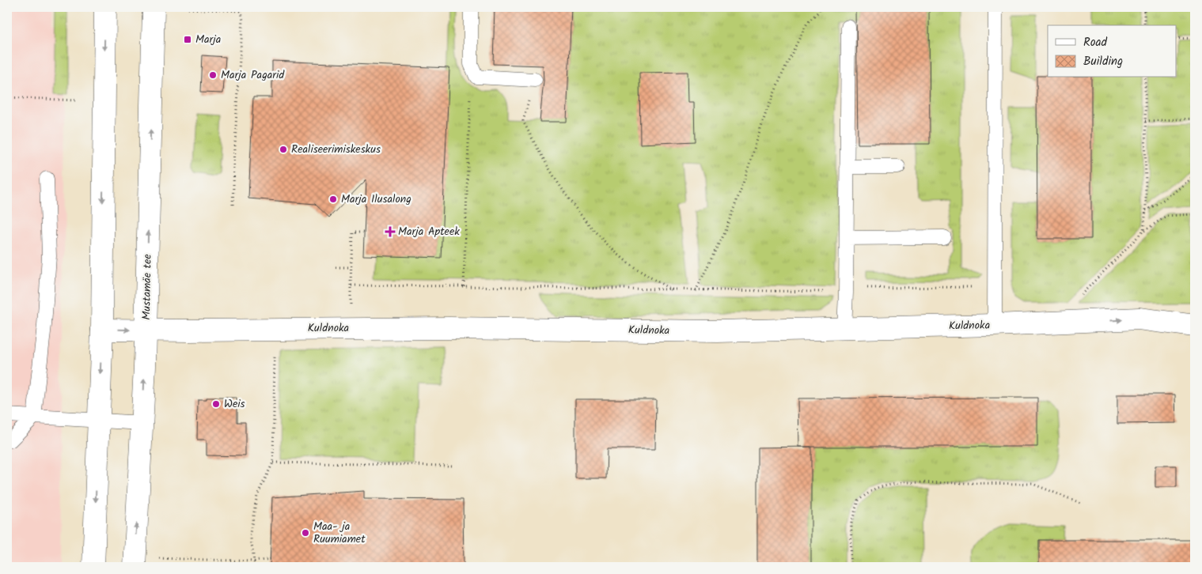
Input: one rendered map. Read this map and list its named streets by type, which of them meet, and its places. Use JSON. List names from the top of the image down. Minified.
{"streets":{"main road":["Mustamäe tee","Kuldnoka"]},"crossings":[["Mustamäe tee","Kuldnoka"]],"places":{"transit":["Marja"],"other":["Marja Pagarid","Realiseerimiskeskus","Marja Ilusalong","Weis","Maa- ja Ruumiamet"],"health":["Marja Apteek"]},"legend":["Road","Building"]}
